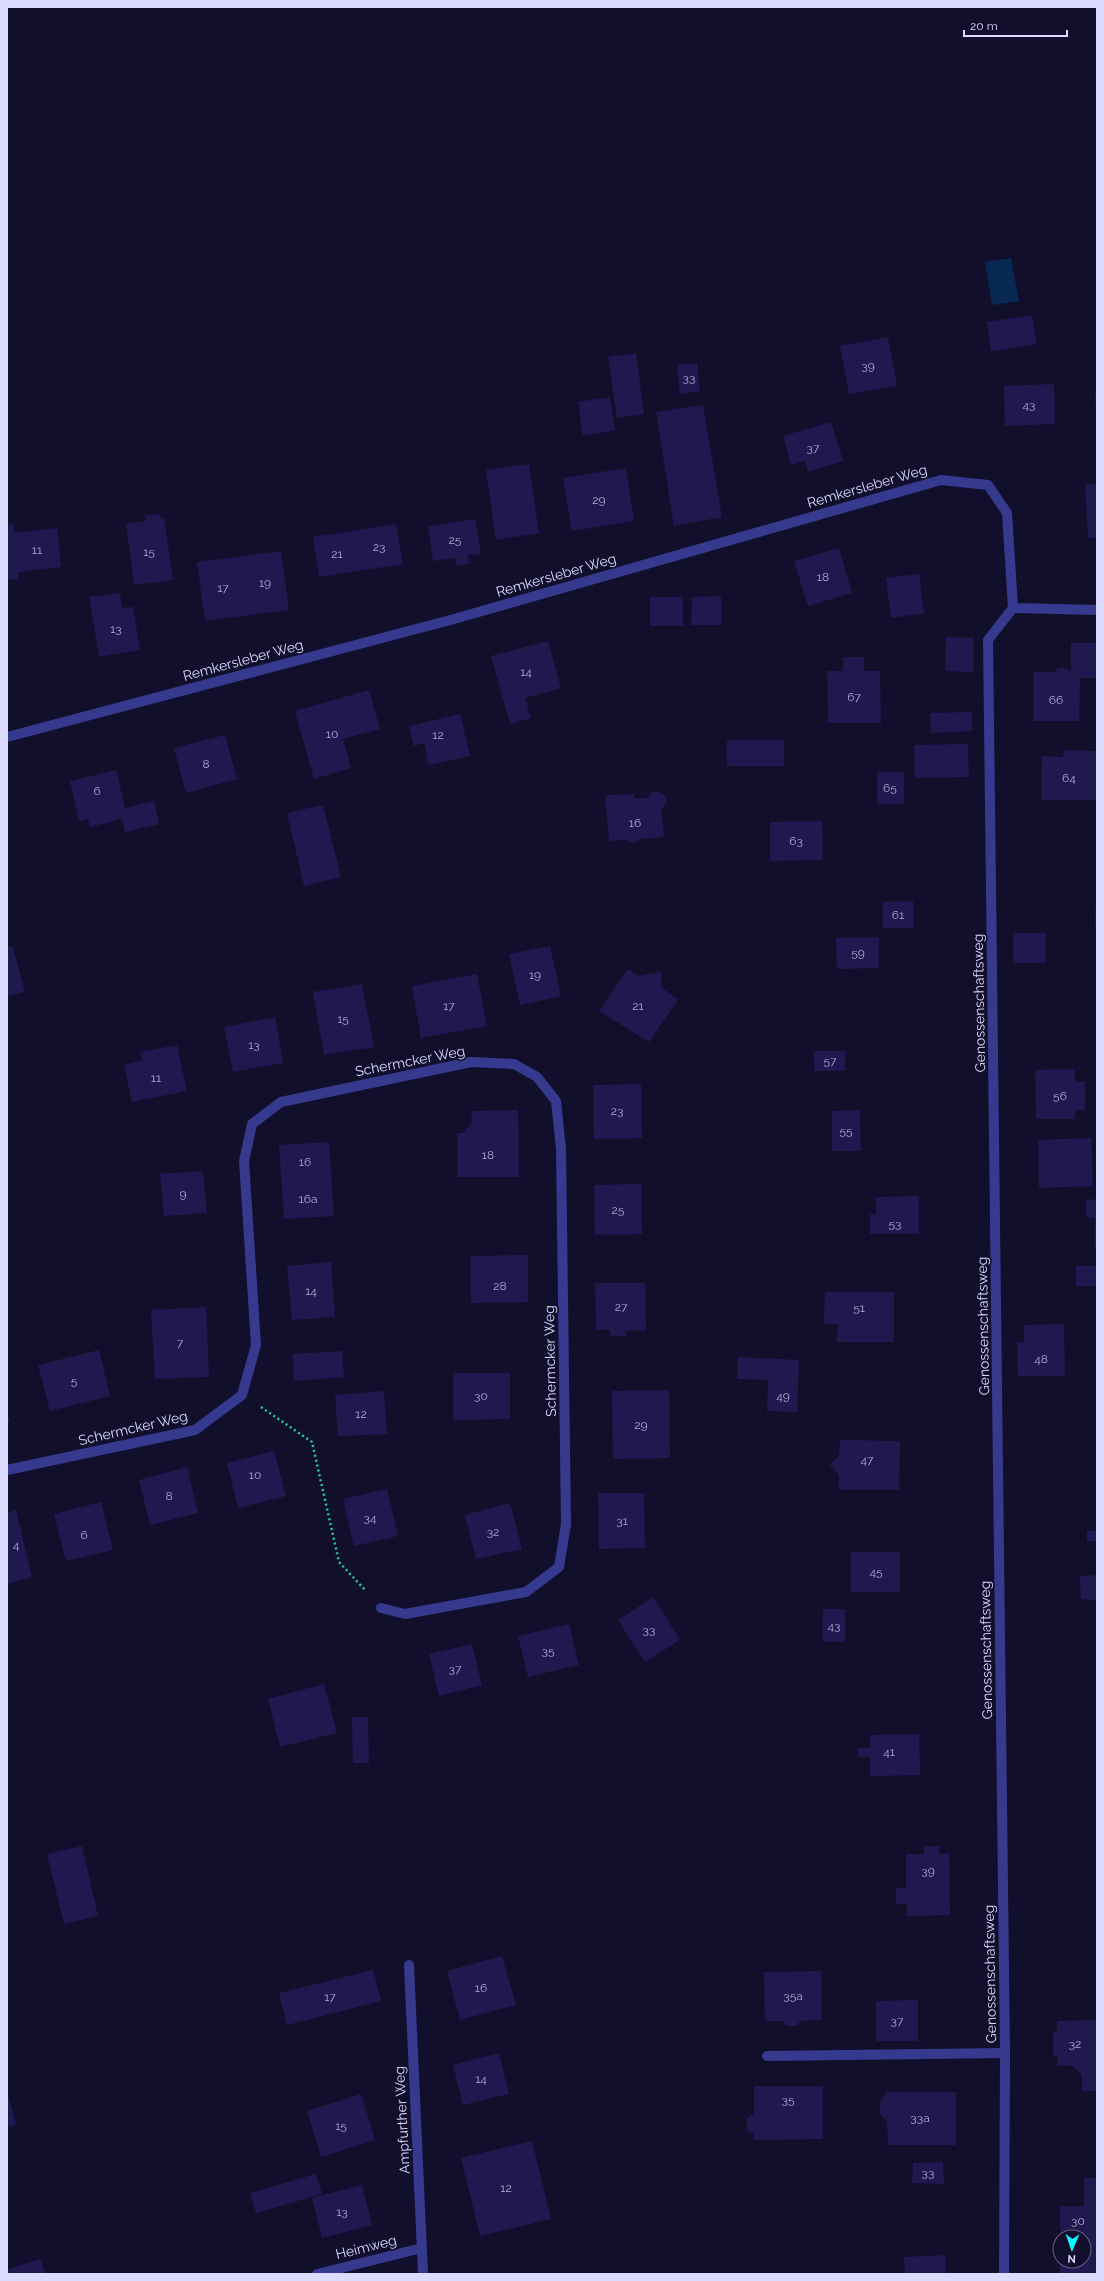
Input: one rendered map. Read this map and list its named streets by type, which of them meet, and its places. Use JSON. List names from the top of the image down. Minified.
{"streets":{"street":["Remkersleber Weg","Genossenschaftsweg","Schermcker Weg","Ampfurther Weg","Heimweg"]},"crossings":[["Remkersleber Weg","Genossenschaftsweg"],["Ampfurther Weg","Heimweg"]],"house_numbers":["39","33","43","37","29","25","23","11","15","21","18","19","17","13","14","67","66","10","12","8","64","65","6","16","63","61","59","19","17","21","15","13","57","11","56","23","55","18","16","9","16a","25","53","28","14","27","51","7","48","5","30","49","12","29","47","10","8","34","31","32","6","4","45","43","33","35","37","41","39","16","35a","17","37","32","14","35","33a","15","33","12","13","30"],"scale_bar":"20 m","north":"bottom"}
